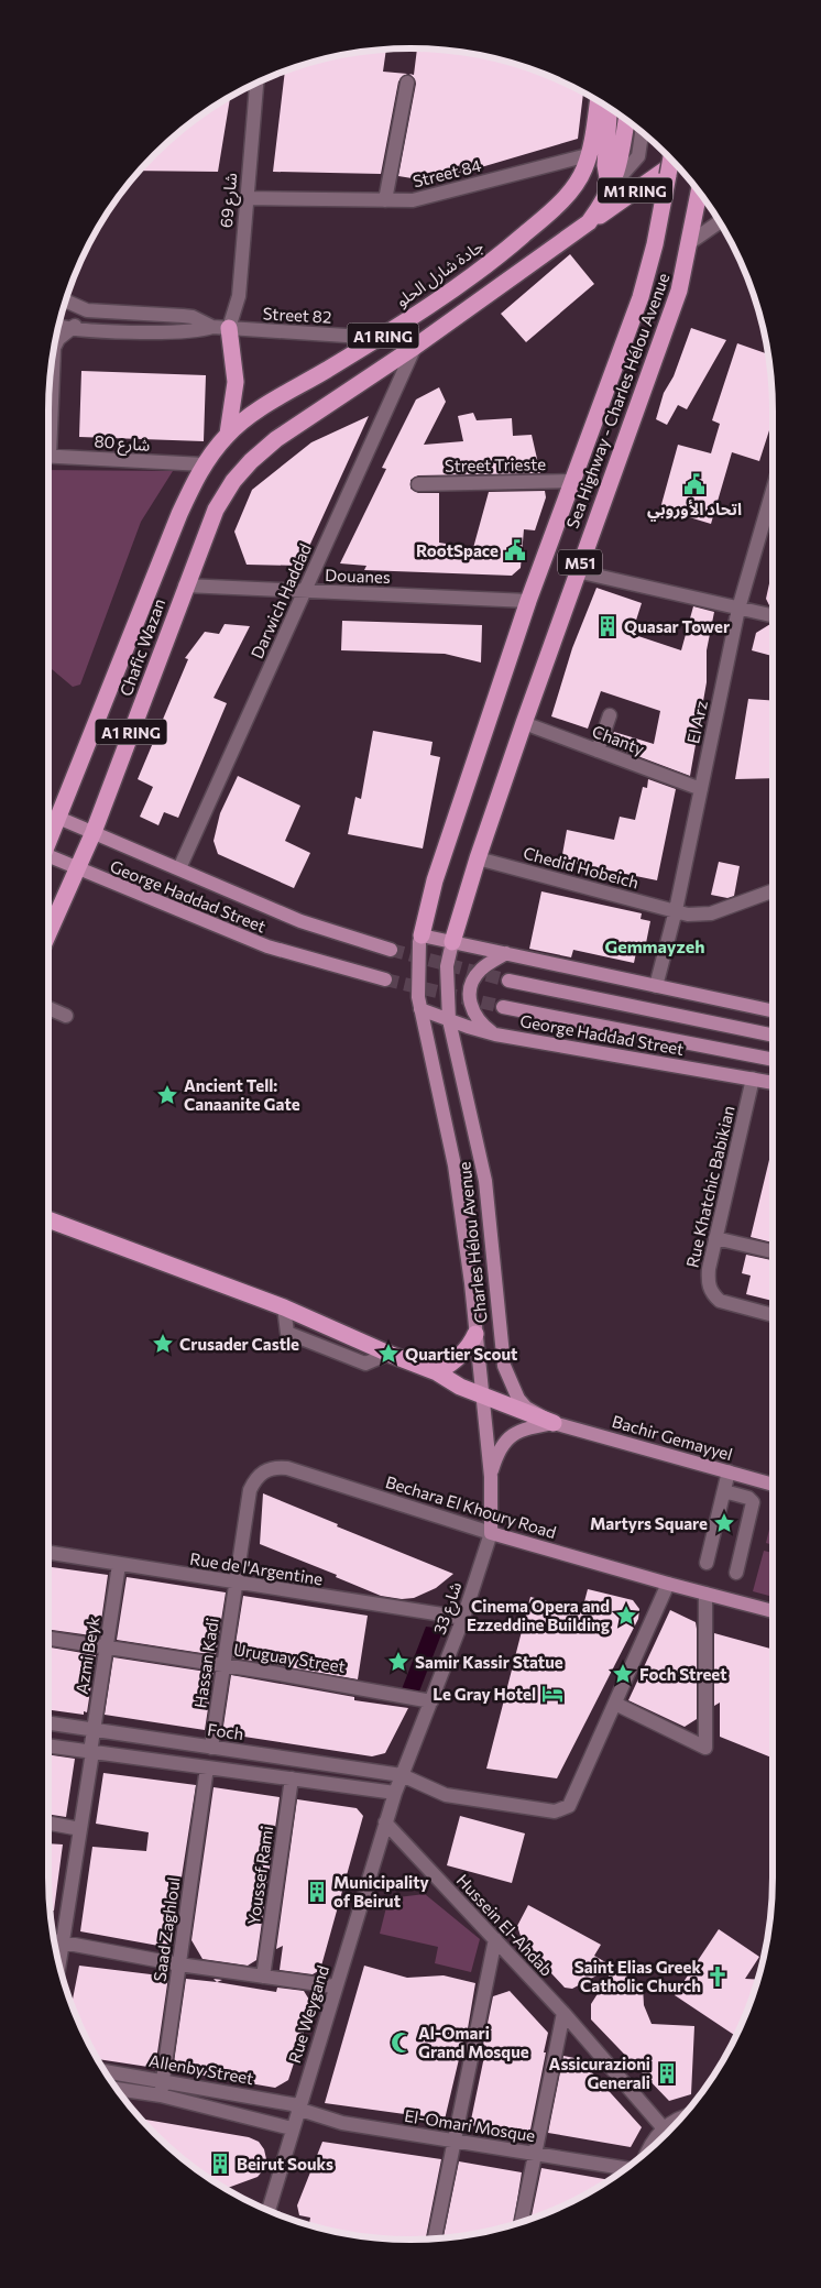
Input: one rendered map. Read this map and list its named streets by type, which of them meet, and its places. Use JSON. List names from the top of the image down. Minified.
{"streets":{"highway":["M1 RING","جادة شارل الحلو","A1 RING","Sea Highway - Charles Hélou Avenue","M51","Chafic Wazan"],"main road":["George Haddad Street","Charles Hélou Avenue","Bachir Gemayyel","Bechara El Khoury Road","شارع 33"],"street":["Street 84","شارع 69","Street 82","شارع 80","Street Trieste","Douanes","Darwich Haddad","El Arz","Chanty","Chedid Hobeich","Rue Khatchic Babikian","Rue de l'Argentine","Azmi Beyk","Uruguay Street","Hassan Kadi","Foch","Youssef Rami","Hussein El-Ahdab","Saad Zaghloul","Rue Weygand","Allenby Street","El-Omari Mosque"]},"crossings":[["Street 84","شارع 69"],["Street 84","جادة شارل الحلو"],["M1 RING","A1 RING"],["شارع 69","Street 82"],["جادة شارل الحلو","Street 82"],["جادة شارل الحلو","شارع 80"],["جادة شارل الحلو","Chafic Wazan"],["A1 RING","Darwich Haddad"],["A1 RING","Chafic Wazan"],["Sea Highway - Charles Hélou Avenue","Street Trieste"],["Sea Highway - Charles Hélou Avenue","Douanes"],["Sea Highway - Charles Hélou Avenue","Chanty"],["Sea Highway - Charles Hélou Avenue","Chedid Hobeich"],["Sea Highway - Charles Hélou Avenue","Charles Hélou Avenue"],["Douanes","Darwich Haddad"],["Douanes","Chafic Wazan"],["Darwich Haddad","Chafic Wazan"],["Darwich Haddad","George Haddad Street"],["Chafic Wazan","George Haddad Street"],["El Arz","Chanty"],["El Arz","Chedid Hobeich"],["George Haddad Street","Rue Khatchic Babikian"],["George Haddad Street","Charles Hélou Avenue"],["Charles Hélou Avenue","Bachir Gemayyel"],["Charles Hélou Avenue","شارع 33"],["Bechara El Khoury Road","Rue de l'Argentine"],["Bechara El Khoury Road","شارع 33"],["Bechara El Khoury Road","Hassan Kadi"],["Bechara El Khoury Road","Foch"],["Rue de l'Argentine","شارع 33"],["Rue de l'Argentine","Azmi Beyk"],["Rue de l'Argentine","Hassan Kadi"],["شارع 33","Uruguay Street"],["شارع 33","Foch"],["شارع 33","Hussein El-Ahdab"],["شارع 33","Rue Weygand"],["Azmi Beyk","Uruguay Street"],["Azmi Beyk","Foch"],["Uruguay Street","Hassan Kadi"],["Hassan Kadi","Foch"],["Hussein El-Ahdab","Rue Weygand"],["Saad Zaghloul","Allenby Street"],["Rue Weygand","Allenby Street"],["Rue Weygand","El-Omari Mosque"],["Allenby Street","El-Omari Mosque"]],"districts":["Gemmayzeh"],"places":{"public building":["اتحاد الأوروبي","RootSpace"],"building":["Quasar Tower","Municipality of Beirut","Assicurazioni Generali","Beirut Souks"],"place":["Ancient Tell: Canaanite Gate","Crusader Castle","Quartier Scout","Martyrs Square","Cinema Opera and Ezzeddine Building","Samir Kassir Statue","Foch Street"],"hotel":["Le Gray Hotel"],"church":["Saint Elias Greek Catholic Church"],"mosque":["Al-Omari Grand Mosque"]}}
